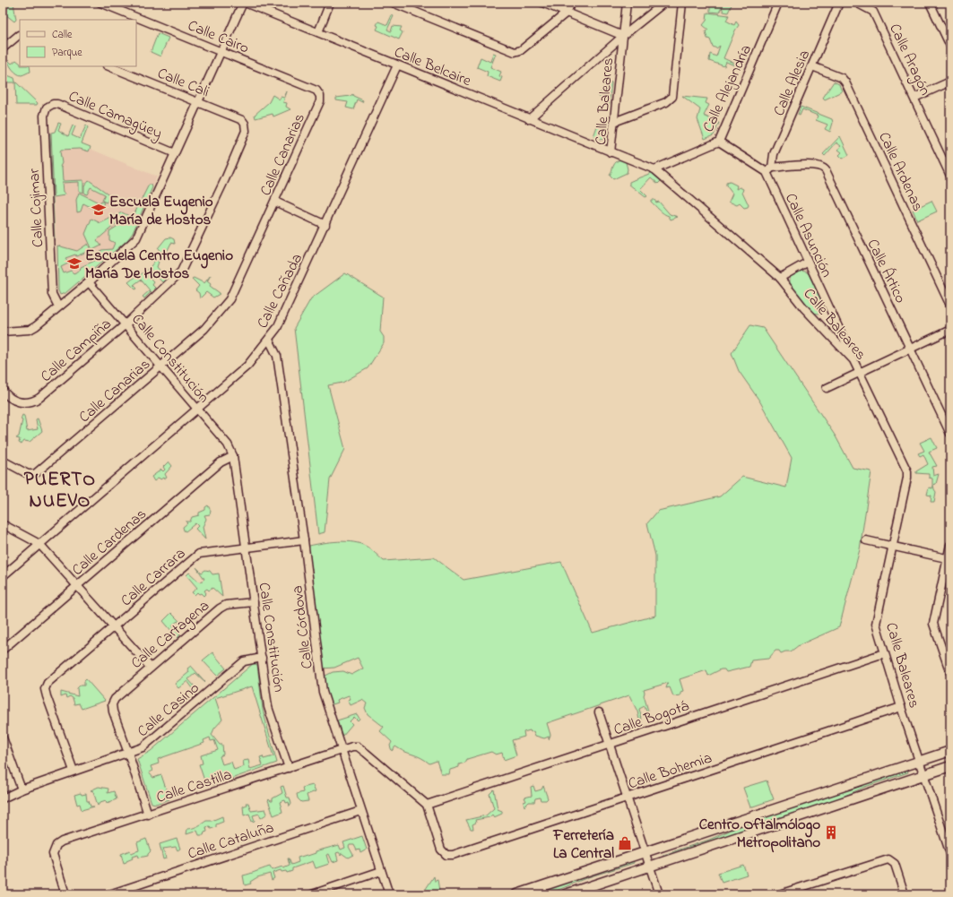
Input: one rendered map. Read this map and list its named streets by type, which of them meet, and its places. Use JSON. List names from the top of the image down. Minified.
{"streets":{"street":["Calle Cairo","Calle Aragón","Calle Belcaire","Calle Cali","Calle Alesia","Calle Alejandría","Calle Baleares","Calle Camagüey","Calle Canarias","Calle Ardenas","Calle Cojimar","Calle Asunción","Calle Ártico","Calle Cañada","Calle Campiña","Calle Constitución","Calle Cardenas","Calle Carrara","Calle Córdova","Calle Cartagena","Calle Casino","Calle Bogotá","Calle Bohemia","Calle Castilla","Calle Cataluña"]},"crossings":[["Calle Cairo","Calle Canarias"],["Calle Belcaire","Calle Baleares"],["Calle Belcaire","Calle Cañada"],["Calle Cali","Calle Campiña"],["Calle Alesia","Calle Ardenas"],["Calle Alesia","Calle Asunción"],["Calle Alesia","Calle Ártico"],["Calle Alejandría","Calle Baleares"],["Calle Baleares","Calle Asunción"],["Calle Baleares","Calle Bogotá"],["Calle Baleares","Calle Bohemia"],["Calle Camagüey","Calle Cojimar"],["Calle Canarias","Calle Constitución"],["Calle Asunción","Calle Ártico"],["Calle Cañada","Calle Constitución"],["Calle Cañada","Calle Córdova"],["Calle Campiña","Calle Constitución"],["Calle Constitución","Calle Cardenas"],["Calle Constitución","Calle Carrara"],["Calle Constitución","Calle Cartagena"],["Calle Constitución","Calle Casino"],["Calle Constitución","Calle Castilla"],["Calle Carrara","Calle Córdova"],["Calle Carrara","Calle Casino"],["Calle Córdova","Calle Castilla"],["Calle Cartagena","Calle Casino"],["Calle Bogotá","Calle Bohemia"]],"districts":["PUERTO NUEVO"],"places":{"school or university":["Escuela Eugenio María de Hostos","Escuela Centro Eugenio María De Hostos"],"building":["Centro Oftalmólogo Metropolitano"],"shop":["Ferretería La Central"]},"legend":["Calle","Parque"]}
